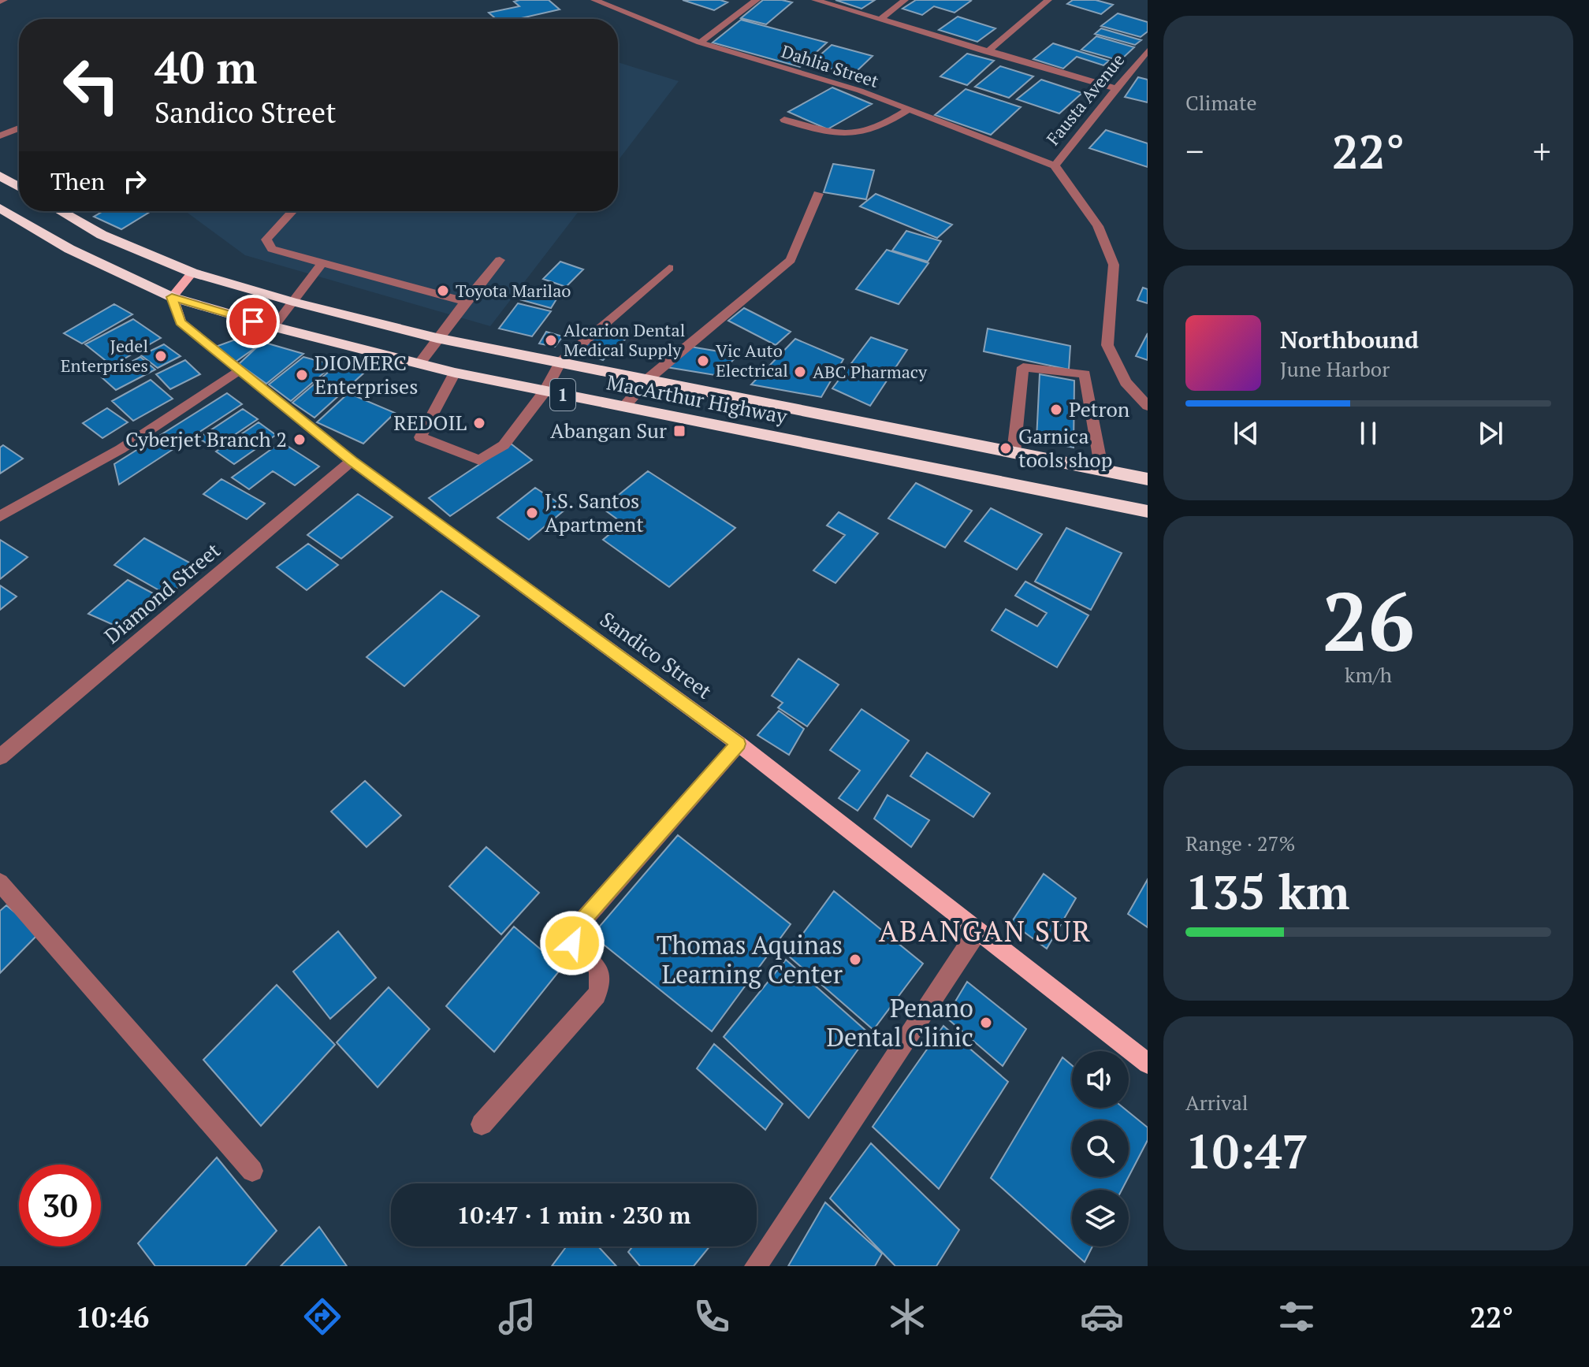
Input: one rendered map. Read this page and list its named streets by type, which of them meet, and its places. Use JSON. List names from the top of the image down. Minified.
{"streets":{"highway":["1","MacArthur Highway"],"main road":["Sandico Street"],"street":["Dahlia Street","Fausta Avenue","Diamond Street"]},"crossings":[["Dahlia Street","Fausta Avenue"],["MacArthur Highway","Sandico Street"],["Diamond Street","Sandico Street"]],"districts":["ABANGAN SUR"],"places":{"other":["Toyota Marilao","Alcarion Dental Medical Supply","Jedel Enterprises","Vic Auto Electrical","ABC Pharmacy","DIOMERC Enterprises","Petron","REDOIL","Cyberjet Branch 2","Garnica tools shop","J.S. Santos Apartment","Thomas Aquinas Learning Center","Penano Dental Clinic"],"transit":["Abangan Sur"]},"page":{"tile":["Climate",["26","km/h"],["Range · 27%","135 km"],["Arrival","10:47"]],"turn":["40 m","Sandico Street"],"heat":["−","22°","+"],"then":"Then","song":["Northbound","June Harbor"],"limit":"30","trip":"10:47 · 1 min · 230 m","tabs":["10:46","22°"]}}
